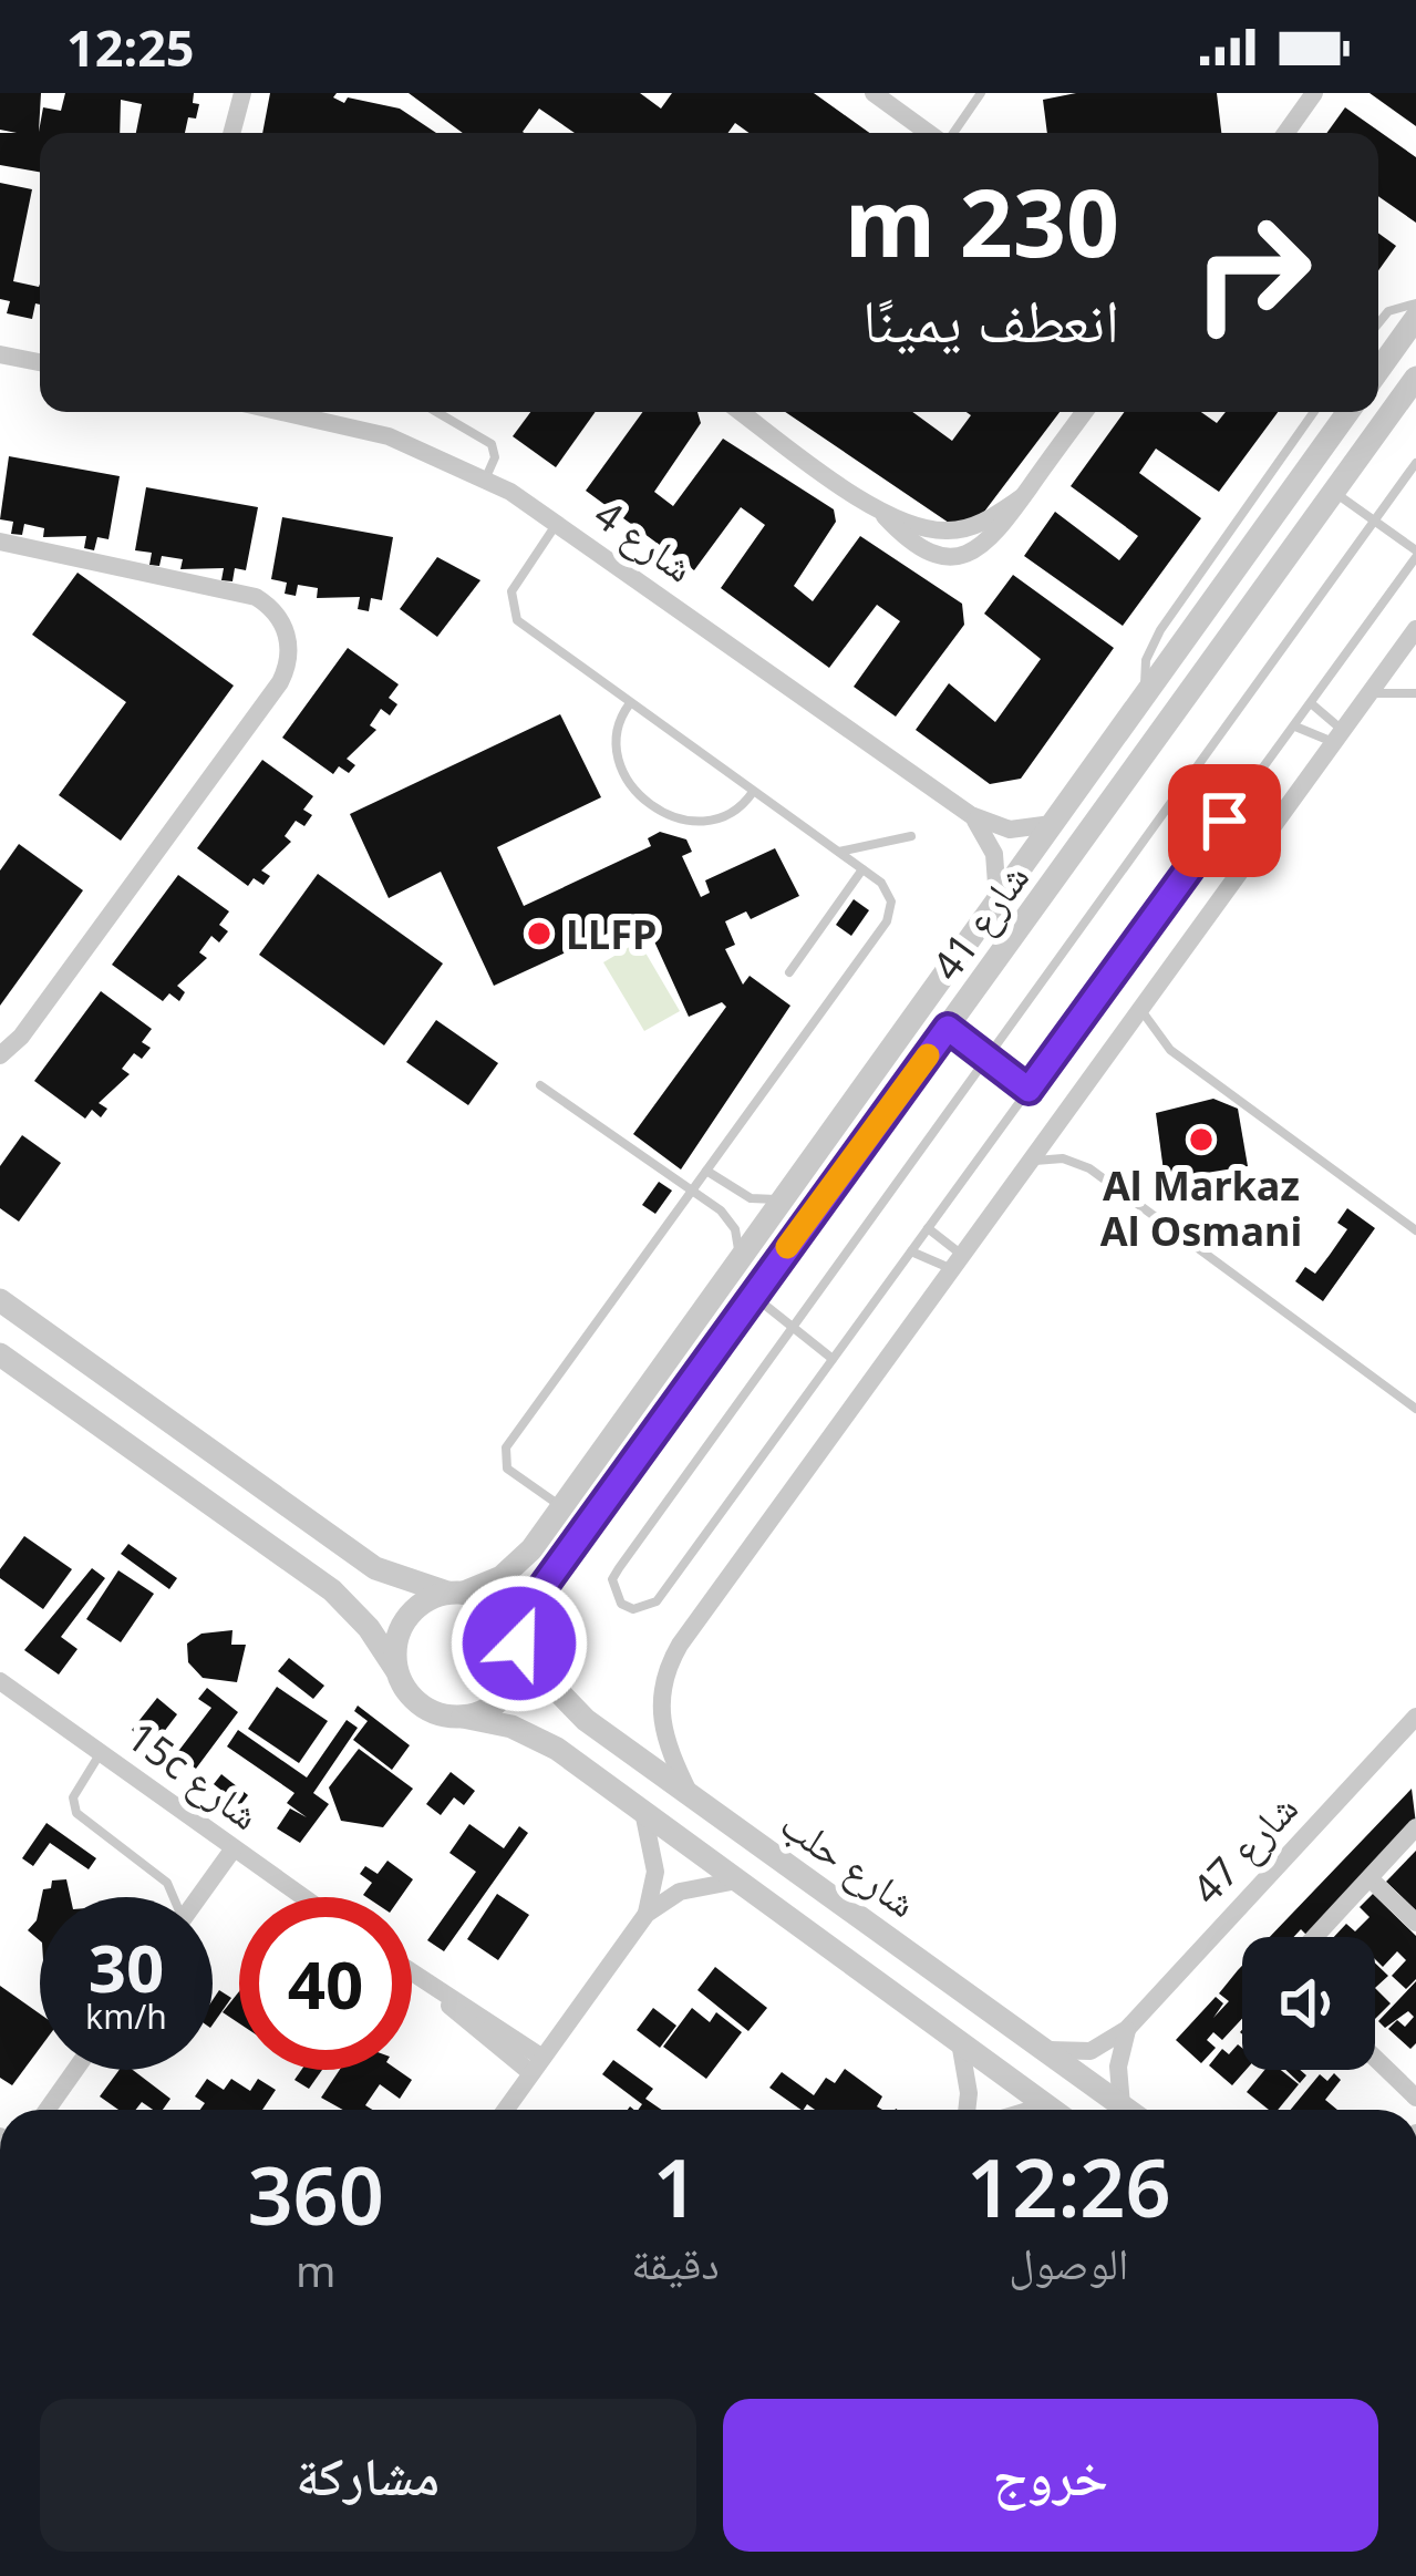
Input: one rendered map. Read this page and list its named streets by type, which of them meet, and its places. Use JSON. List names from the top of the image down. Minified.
{"streets":{"street":["شارع 4","شارع 41","15c شارع","شارع 47","شارع حلب"]},"crossings":[["شارع 4","شارع 41"],["شارع 41","شارع حلب"],["شارع 47","شارع حلب"]],"places":["LLFP","Al Markaz Al Osmani"],"page":{"status":"12:25","turn":["230 m","انعطف يمينًا"],"speed":"30 km/h","limit":"40","eta":["12:26","الوصول","1","دقيقة","360","m"],"buttons":["خروج","مشاركة"]}}
